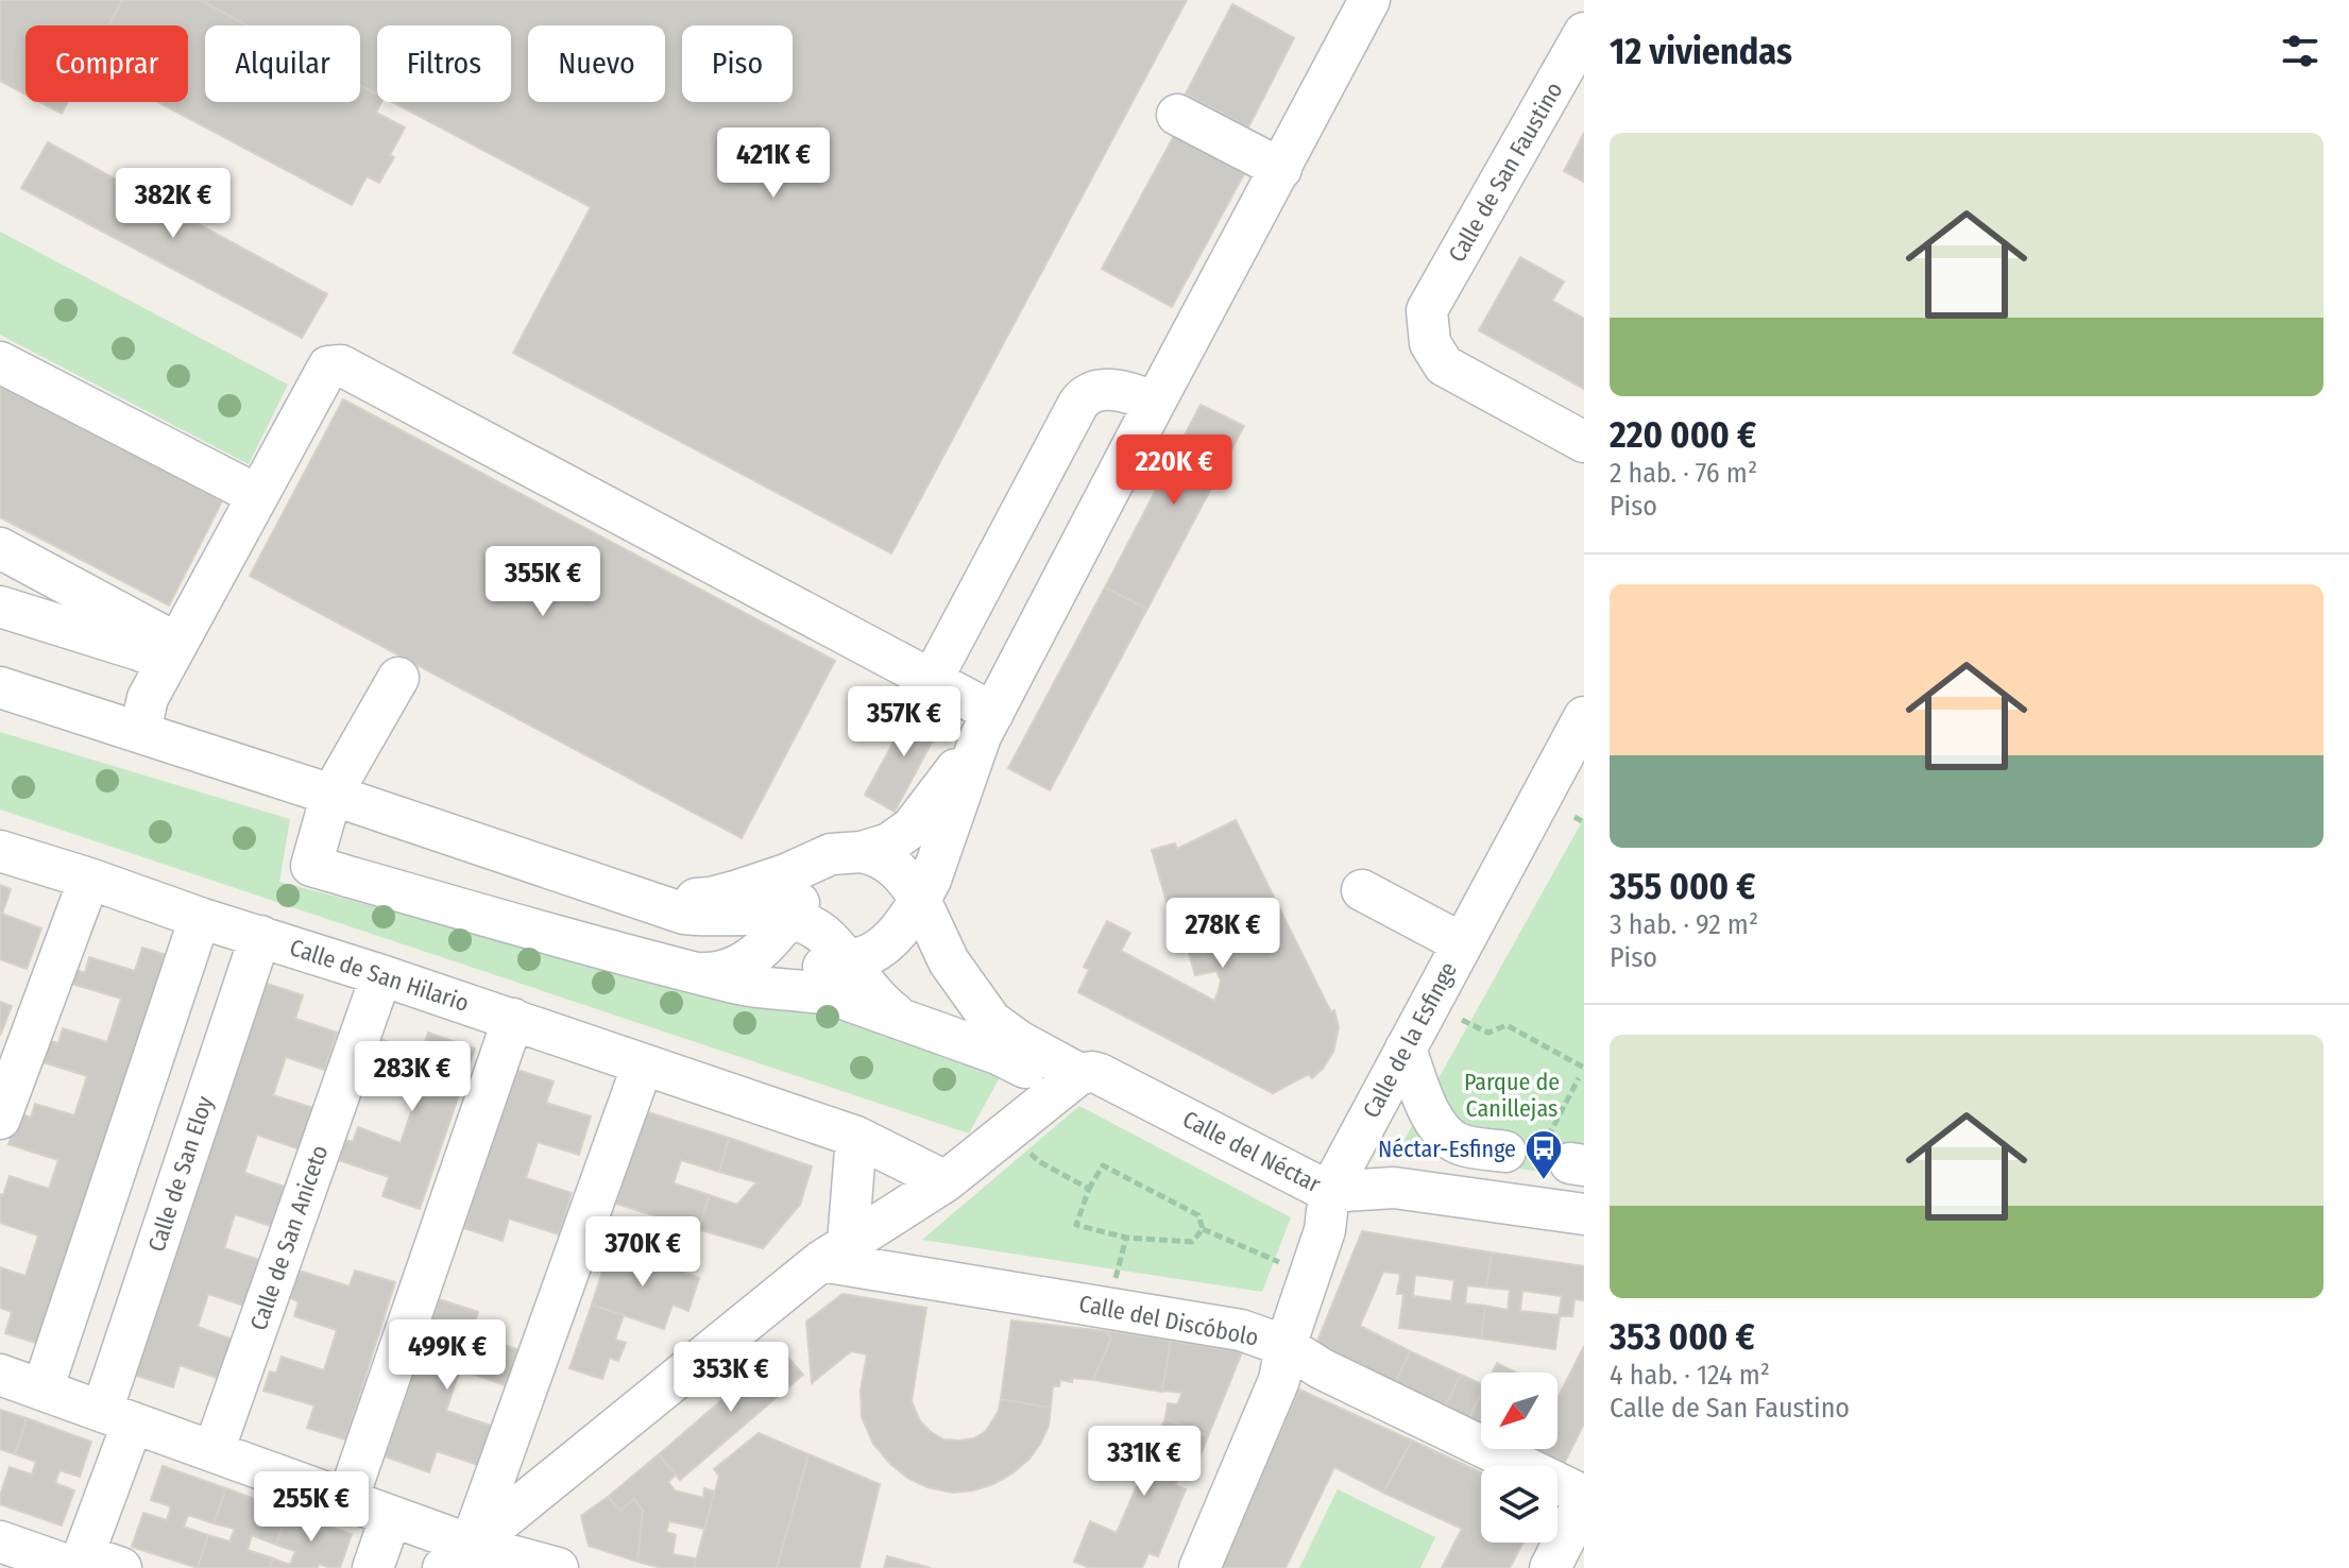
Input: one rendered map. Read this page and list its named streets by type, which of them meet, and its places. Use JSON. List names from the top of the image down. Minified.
{"streets":{"street":["Calle de San Faustino","Calle de San Hilario","Calle de la Esfinge","Calle del Néctar","Calle de San Eloy","Calle de San Aniceto","Calle del Discóbolo"]},"crossings":[["Calle de San Hilario","Calle de San Eloy"],["Calle de San Hilario","Calle de San Aniceto"],["Calle de la Esfinge","Calle del Néctar"],["Calle de la Esfinge","Calle del Discóbolo"]],"parks":["Parque de Canillejas"],"places":{"bus stop":["Néctar-Esfinge"]},"north":"bottom left","page":{"heading":"12 viviendas","chip":["Comprar","Alquilar","Filtros","Nuevo","Piso"],"list":[{"name":"220 000 €","note":"2 hab. · 76 m² · Piso"},{"name":"355 000 €","note":"3 hab. · 92 m² · Piso"},{"name":"353 000 €","note":"4 hab. · 124 m² · Calle de San Faustino"}],"price":["421K €","382K €","220K €","355K €","357K €","278K €","283K €","370K €","499K €","353K €","331K €","255K €"]}}
